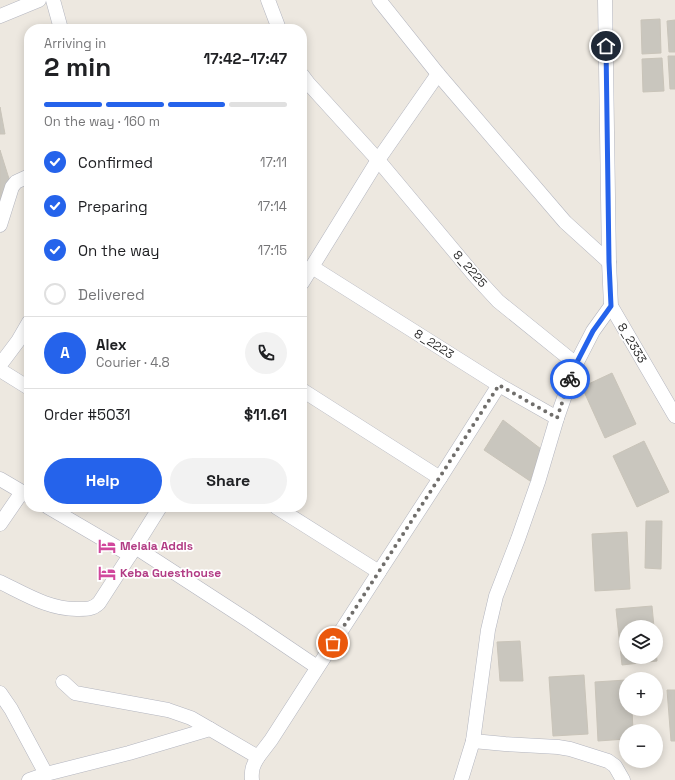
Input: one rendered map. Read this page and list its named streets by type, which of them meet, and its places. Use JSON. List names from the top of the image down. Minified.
{"streets":{"street":["8_2225","8_2333","8_2223"]},"places":{"hotel":["Melala Addis","Keba Guesthouse"]},"page":{"heading":["2 min","Arriving in","17:42–17:47"],"panel":["Alex","Courier · 4.8","Order #5031","$11.61"],"bar":"On the way · 160 m","list":[["Confirmed","17:11"],["Preparing","17:14"],["On the way","17:15"],"Delivered"],"round":"A","buttons":["Help","Share"],"map_buttons":["+","−"]}}
